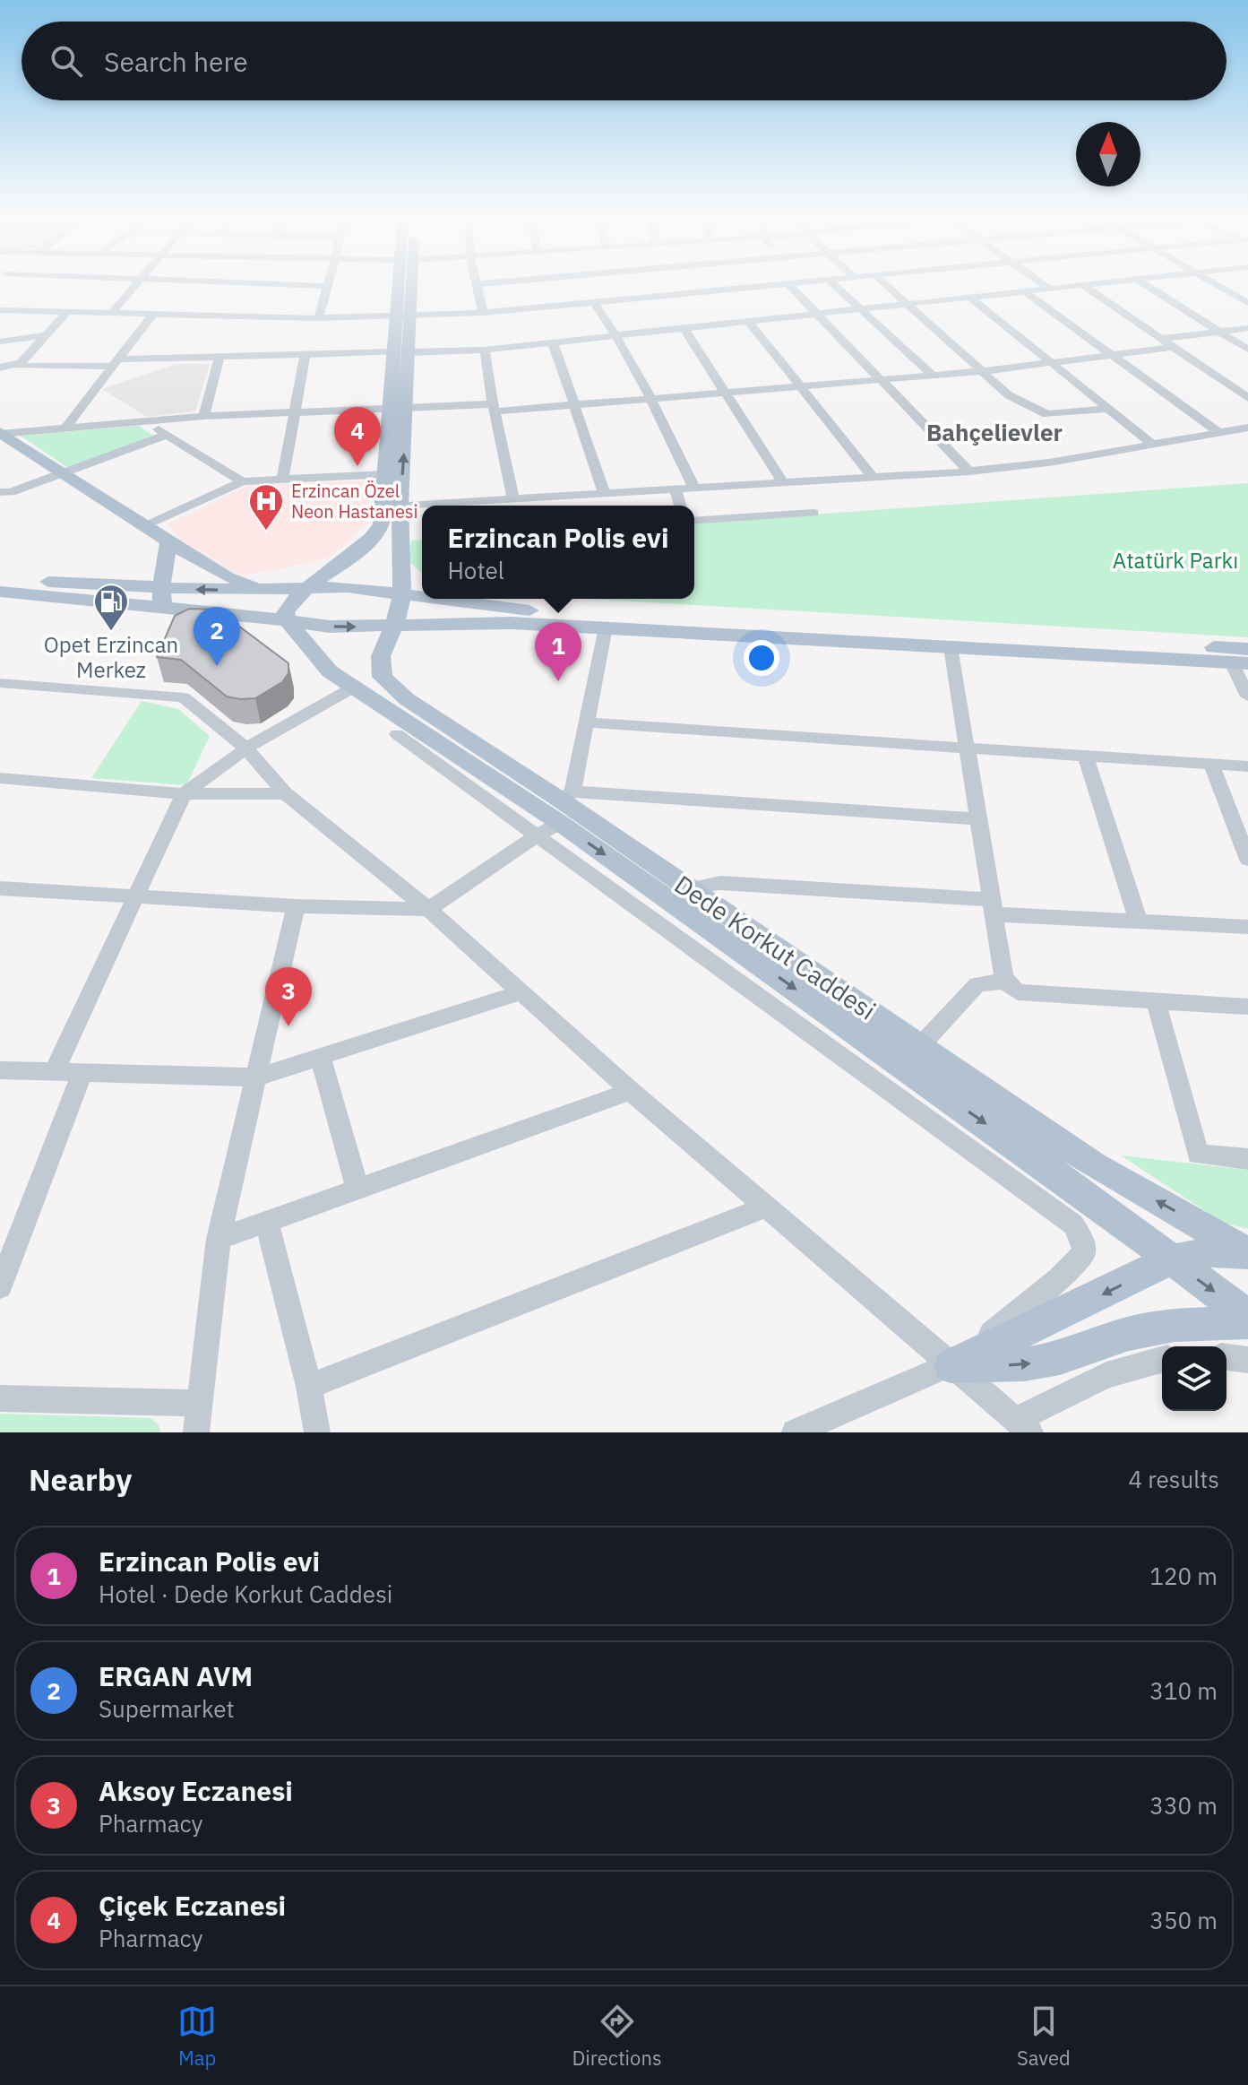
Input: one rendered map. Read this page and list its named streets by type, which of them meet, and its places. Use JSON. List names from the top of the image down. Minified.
{"streets":{"main road":["Dede Korkut Caddesi"]},"districts":["Bahçelievler"],"parks":["Atatürk Parkı"],"places":{"hospital":["Erzincan Özel Neon Hastanesi"],"fuel station":["Opet Erzincan Merkez"]},"north":"top","page":{"search":"Search here","pins":["4","2","1","3"],"popup":["Erzincan Polis evi","Hotel"],"heading":["Nearby","4 results"],"list":[{"mark":"1","name":"Erzincan Polis evi","note":"Hotel · Dede Korkut Caddesi","value":"120 m"},{"mark":"2","name":"ERGAN AVM","note":"Supermarket","value":"310 m"},{"mark":"3","name":"Aksoy Eczanesi","note":"Pharmacy","value":"330 m"},{"mark":"4","name":"Çiçek Eczanesi","note":"Pharmacy","value":"350 m"}],"nav":["Map","Directions","Saved"]}}
